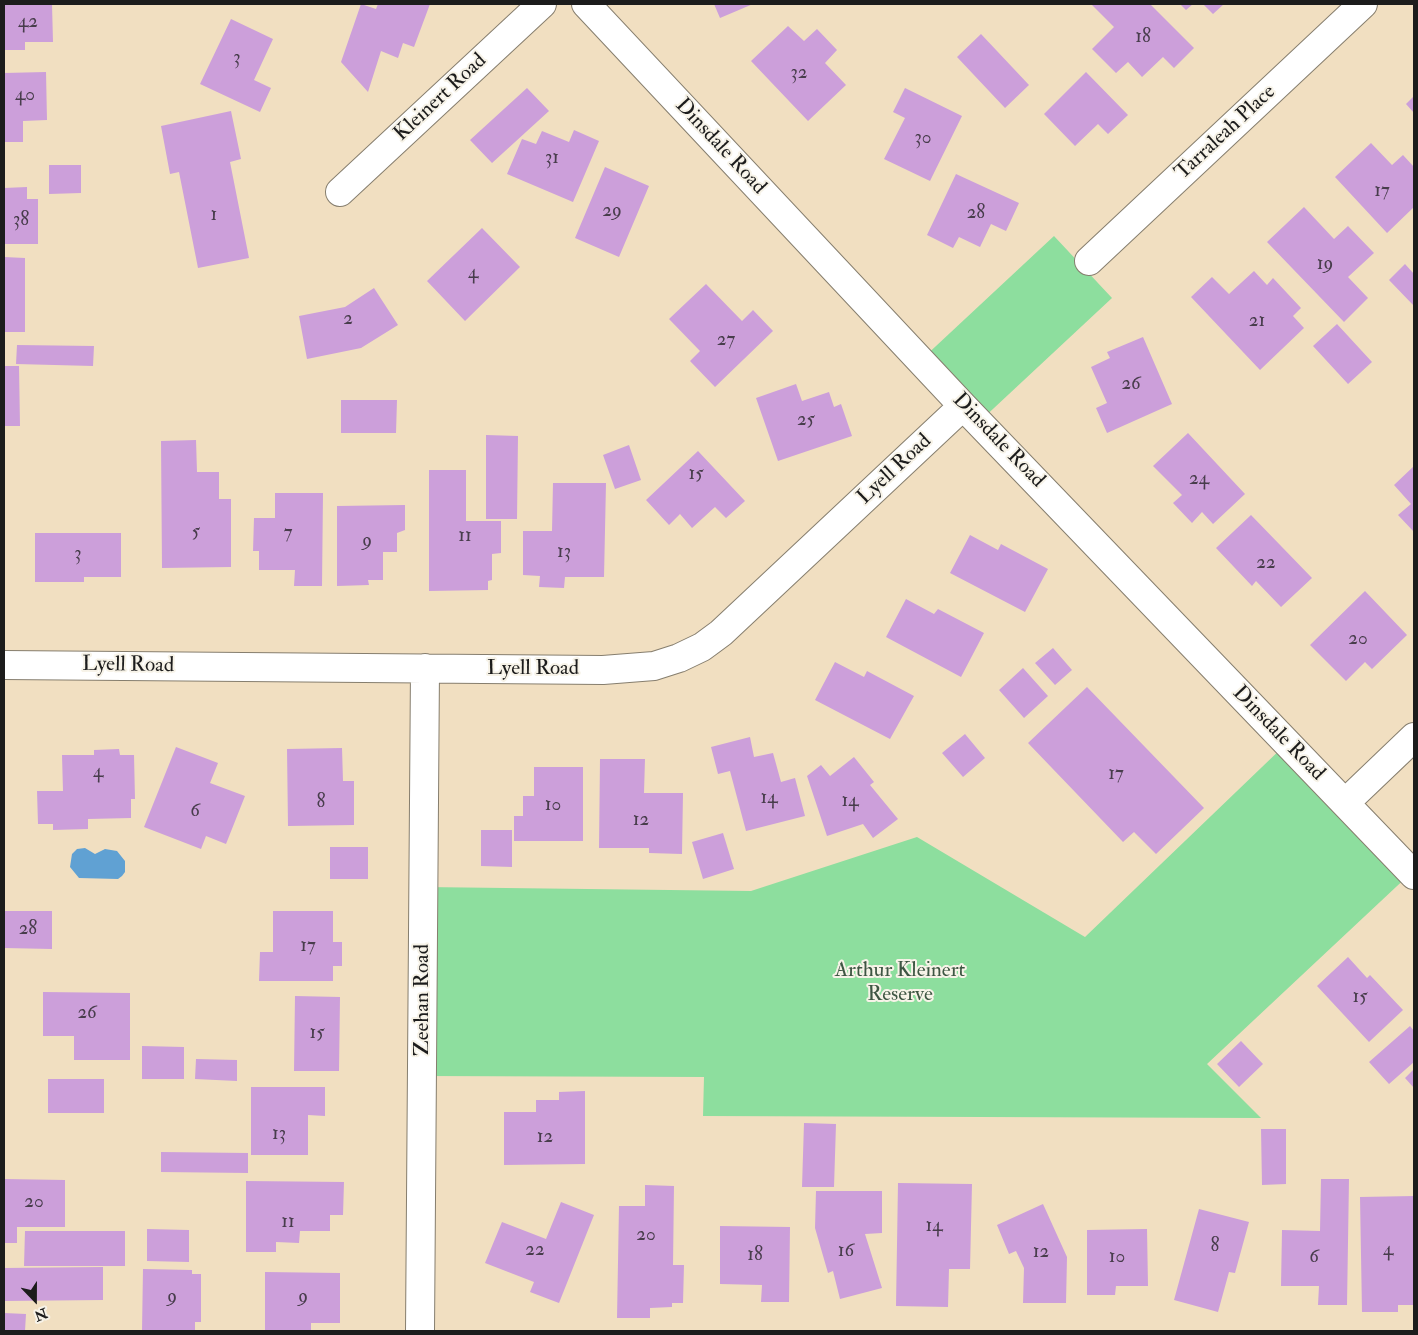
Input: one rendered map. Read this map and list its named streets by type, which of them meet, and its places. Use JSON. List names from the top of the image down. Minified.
{"streets":{"street":["Kleinert Road","Tarraleah Place","Dinsdale Road","Lyell Road","Zeehan Road"]},"crossings":[["Dinsdale Road","Lyell Road"],["Lyell Road","Zeehan Road"]],"parks":["Arthur Kleinert Reserve"],"house_numbers":["42","18","3","32","40","30","31","17","29","28","1","38","19","4","2","21","27","26","25","15","24","5","7","11","9","13","3","22","20","4","17","14","14","8","10","6","12","28","17","15","26","15","13","12","20","11","14","20","8","22","4","16","12","18","10","6","9","9"],"north":"bottom"}
